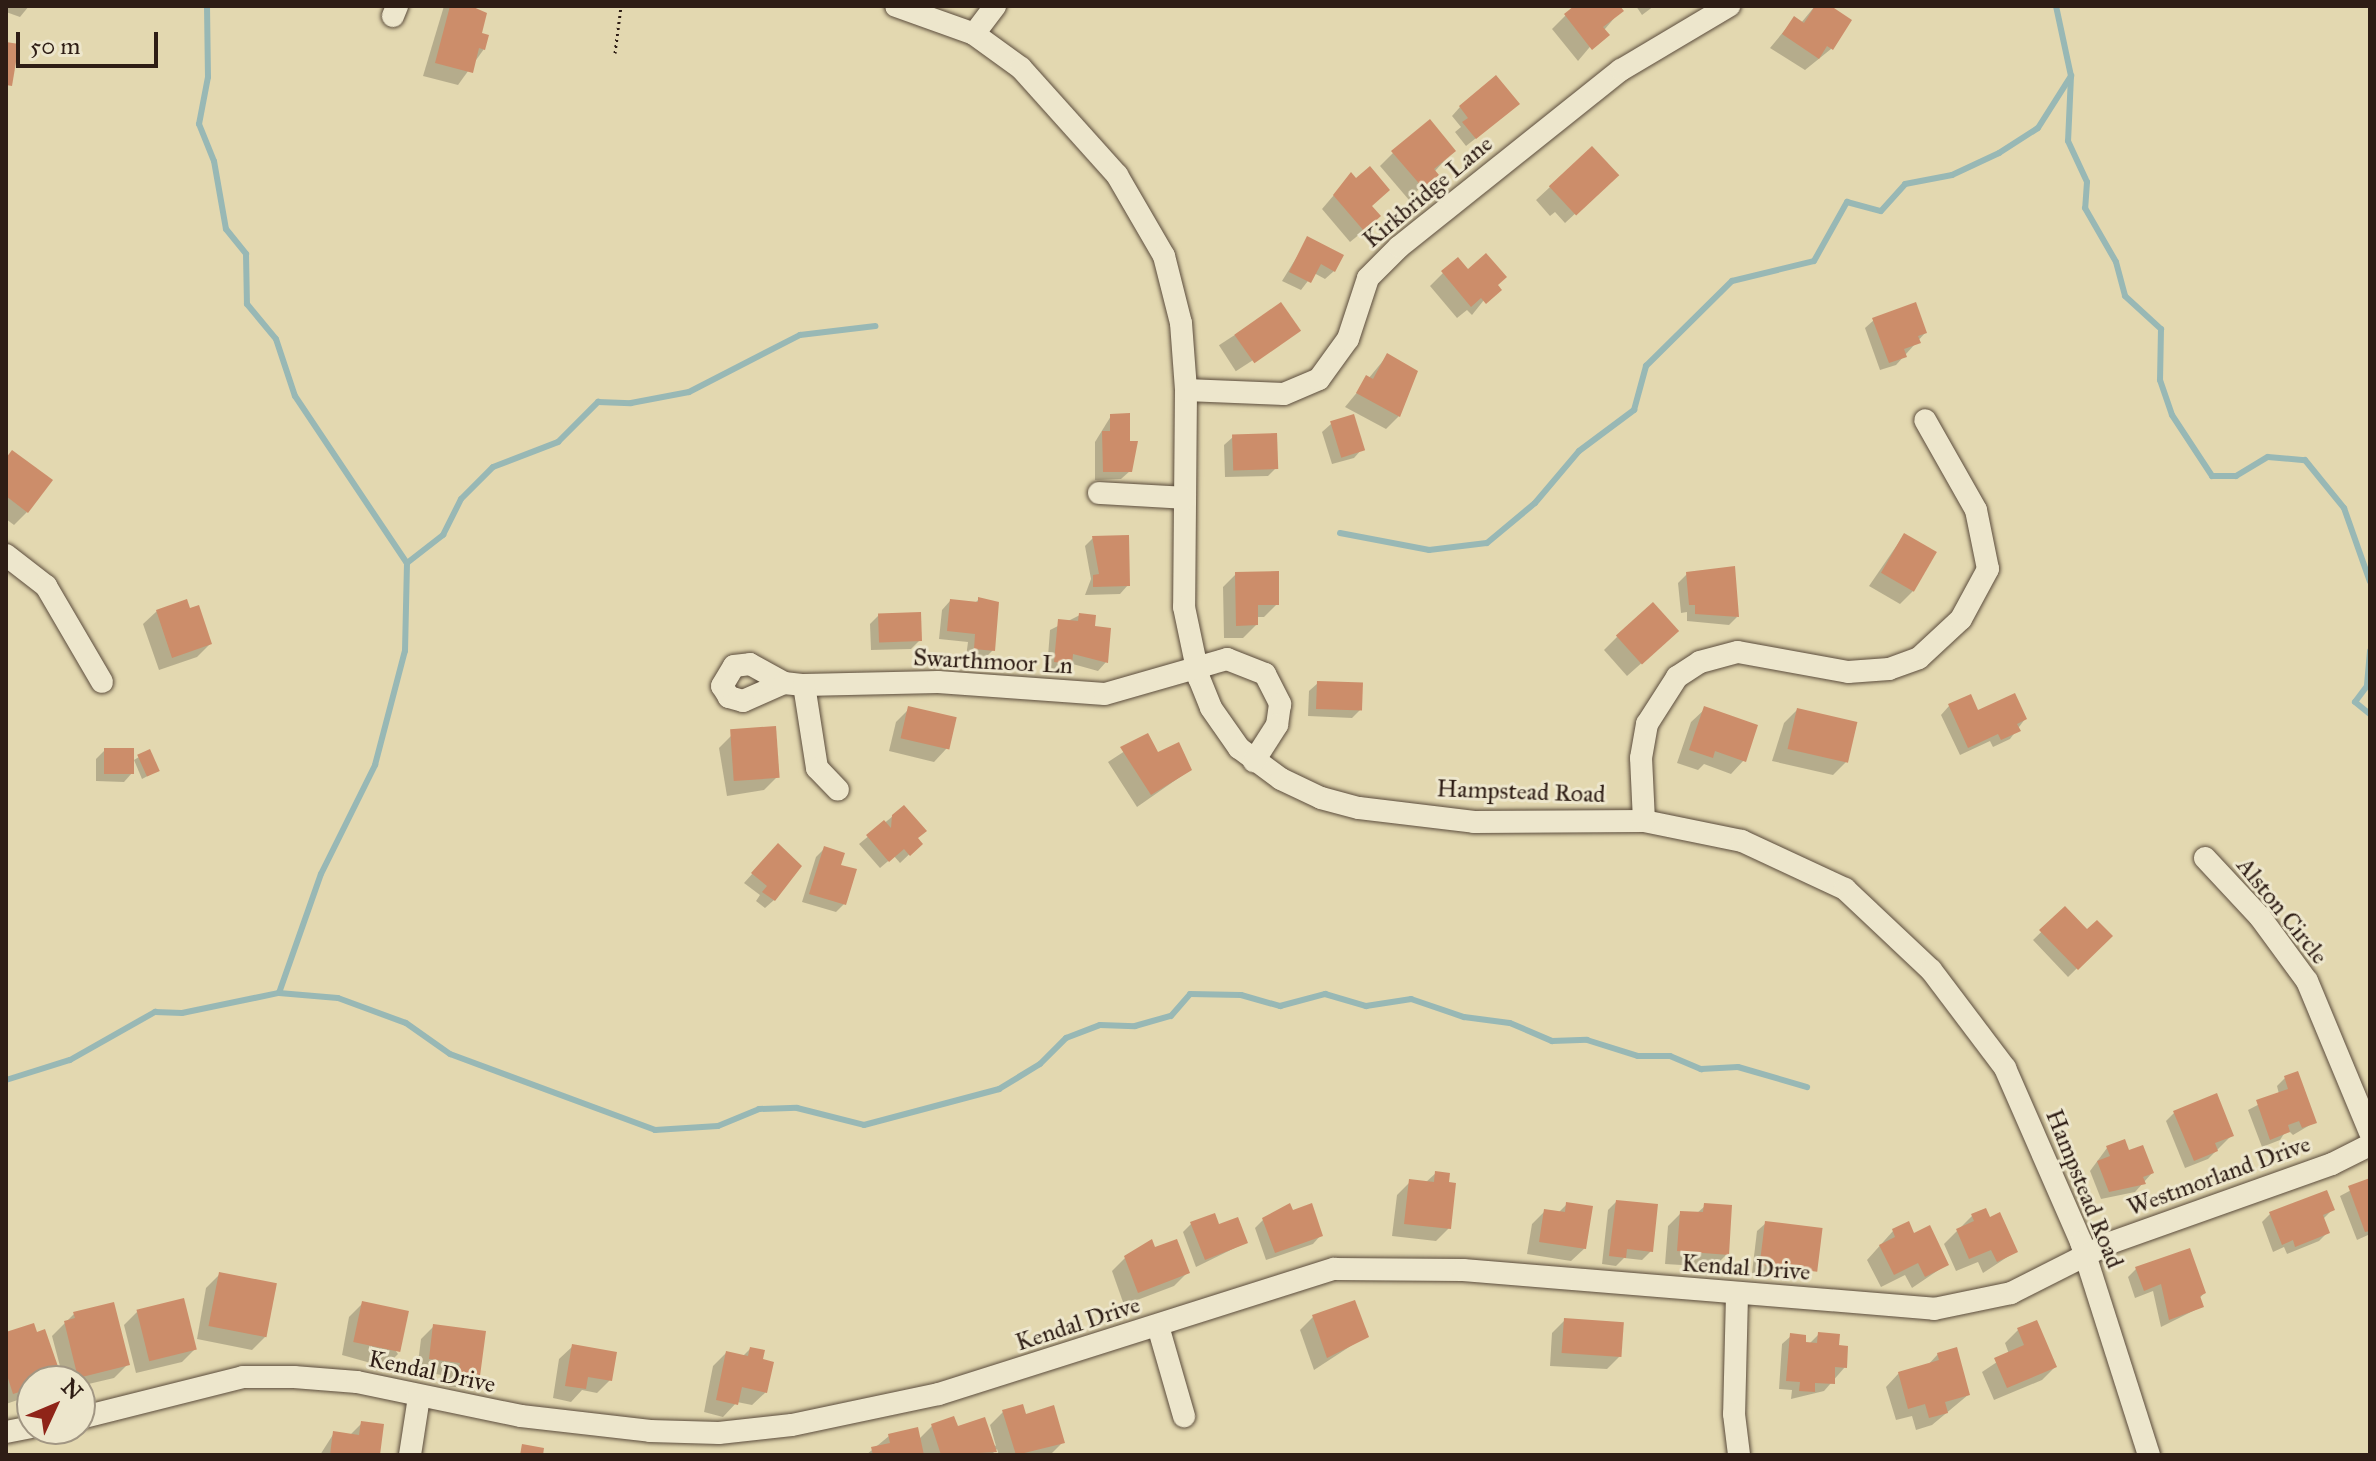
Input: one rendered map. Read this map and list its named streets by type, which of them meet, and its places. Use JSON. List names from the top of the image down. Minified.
{"streets":{"street":["Kirkbridge Lane","Swarthmoor Ln","Hampstead Road","Alston Circle","Westmorland Drive","Kendal Drive"]},"crossings":[["Kirkbridge Lane","Hampstead Road"],["Swarthmoor Ln","Hampstead Road"],["Hampstead Road","Westmorland Drive"],["Hampstead Road","Kendal Drive"],["Westmorland Drive","Kendal Drive"]],"scale_bar":"50 m","north":"top right"}
